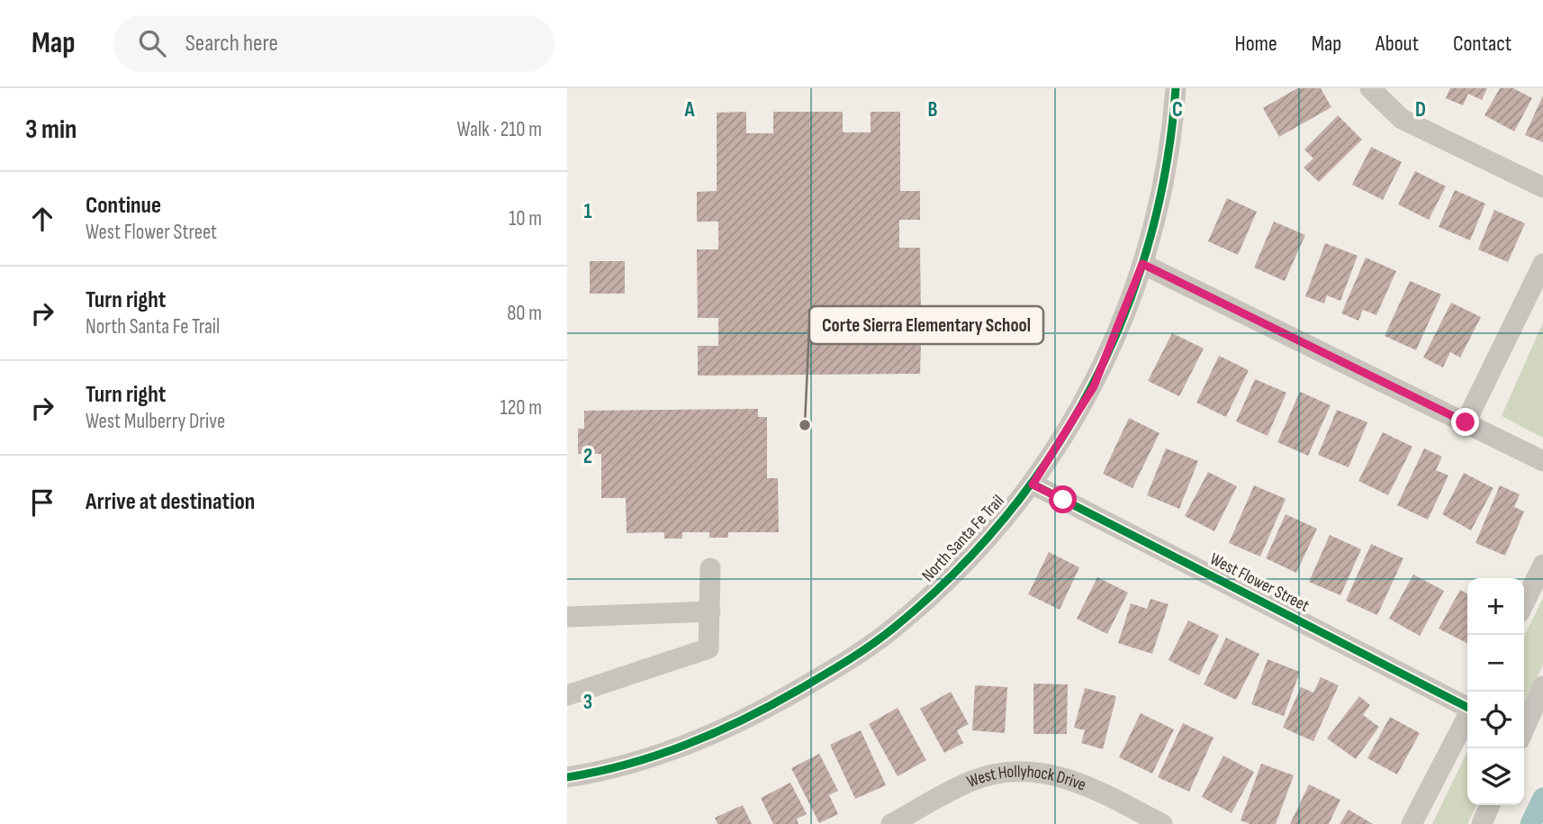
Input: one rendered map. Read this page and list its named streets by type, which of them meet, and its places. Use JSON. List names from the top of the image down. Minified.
{"streets":{"street":["North Santa Fe Trail","West Flower Street","West Hollyhock Drive"]},"crossings":[["North Santa Fe Trail","West Flower Street"]],"places":["Corte Sierra Elementary School"],"page":{"header":"Map","search":"Search here","nav":["Home","Map","About","Contact"],"heading":["3 min","Walk · 210 m"],"list":[["Continue","West Flower Street","10 m"],["Turn right","North Santa Fe Trail","80 m"],["Turn right","West Mulberry Drive","120 m"],"Arrive at destination"],"map_buttons":["+","−"]},"grid":{"columns":["A","B","C","D"],"rows":["1","2","3"]}}
